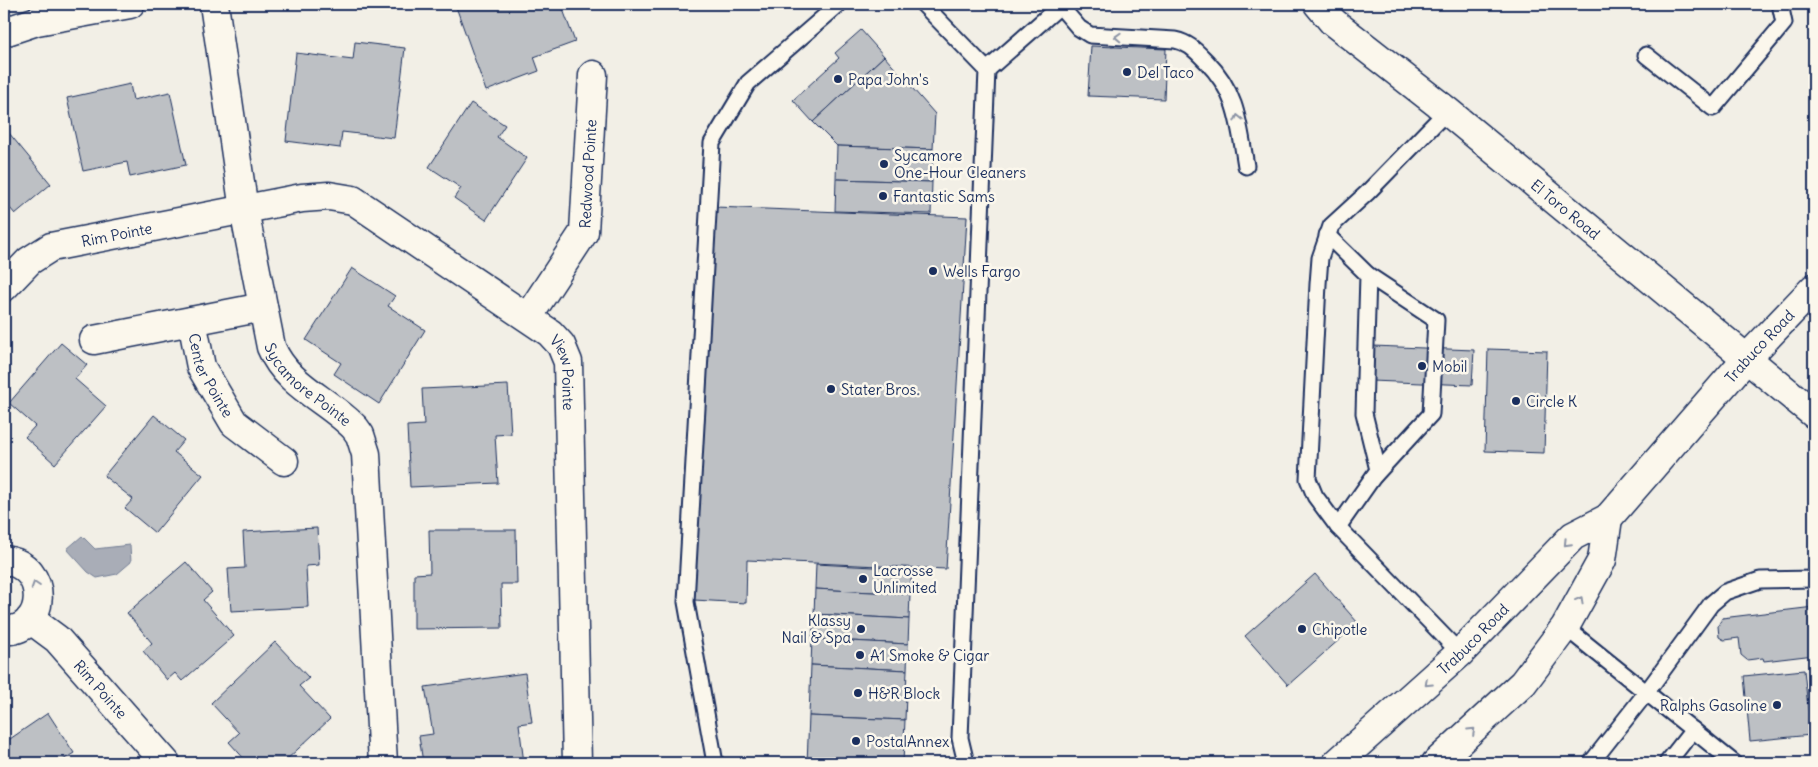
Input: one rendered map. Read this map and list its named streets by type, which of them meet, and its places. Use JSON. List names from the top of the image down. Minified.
{"streets":{"street":["Redwood Pointe","El Toro Road","Rim Pointe","Trabuco Road","Center Pointe","View Pointe","Sycamore Pointe"]},"crossings":[["Redwood Pointe","View Pointe"],["El Toro Road","Trabuco Road"],["Rim Pointe","View Pointe"],["Rim Pointe","Sycamore Pointe"],["Center Pointe","Sycamore Pointe"],["View Pointe","Sycamore Pointe"]],"places":["Del Taco","Papa John's","Sycamore One-Hour Cleaners","Fantastic Sams","Wells Fargo","Mobil","Stater Bros.","Circle K","Lacrosse Unlimited","Klassy Nail & Spa","Chipotle","A1 Smoke & Cigar","H&R Block","Ralphs Gasoline","PostalAnnex"]}
